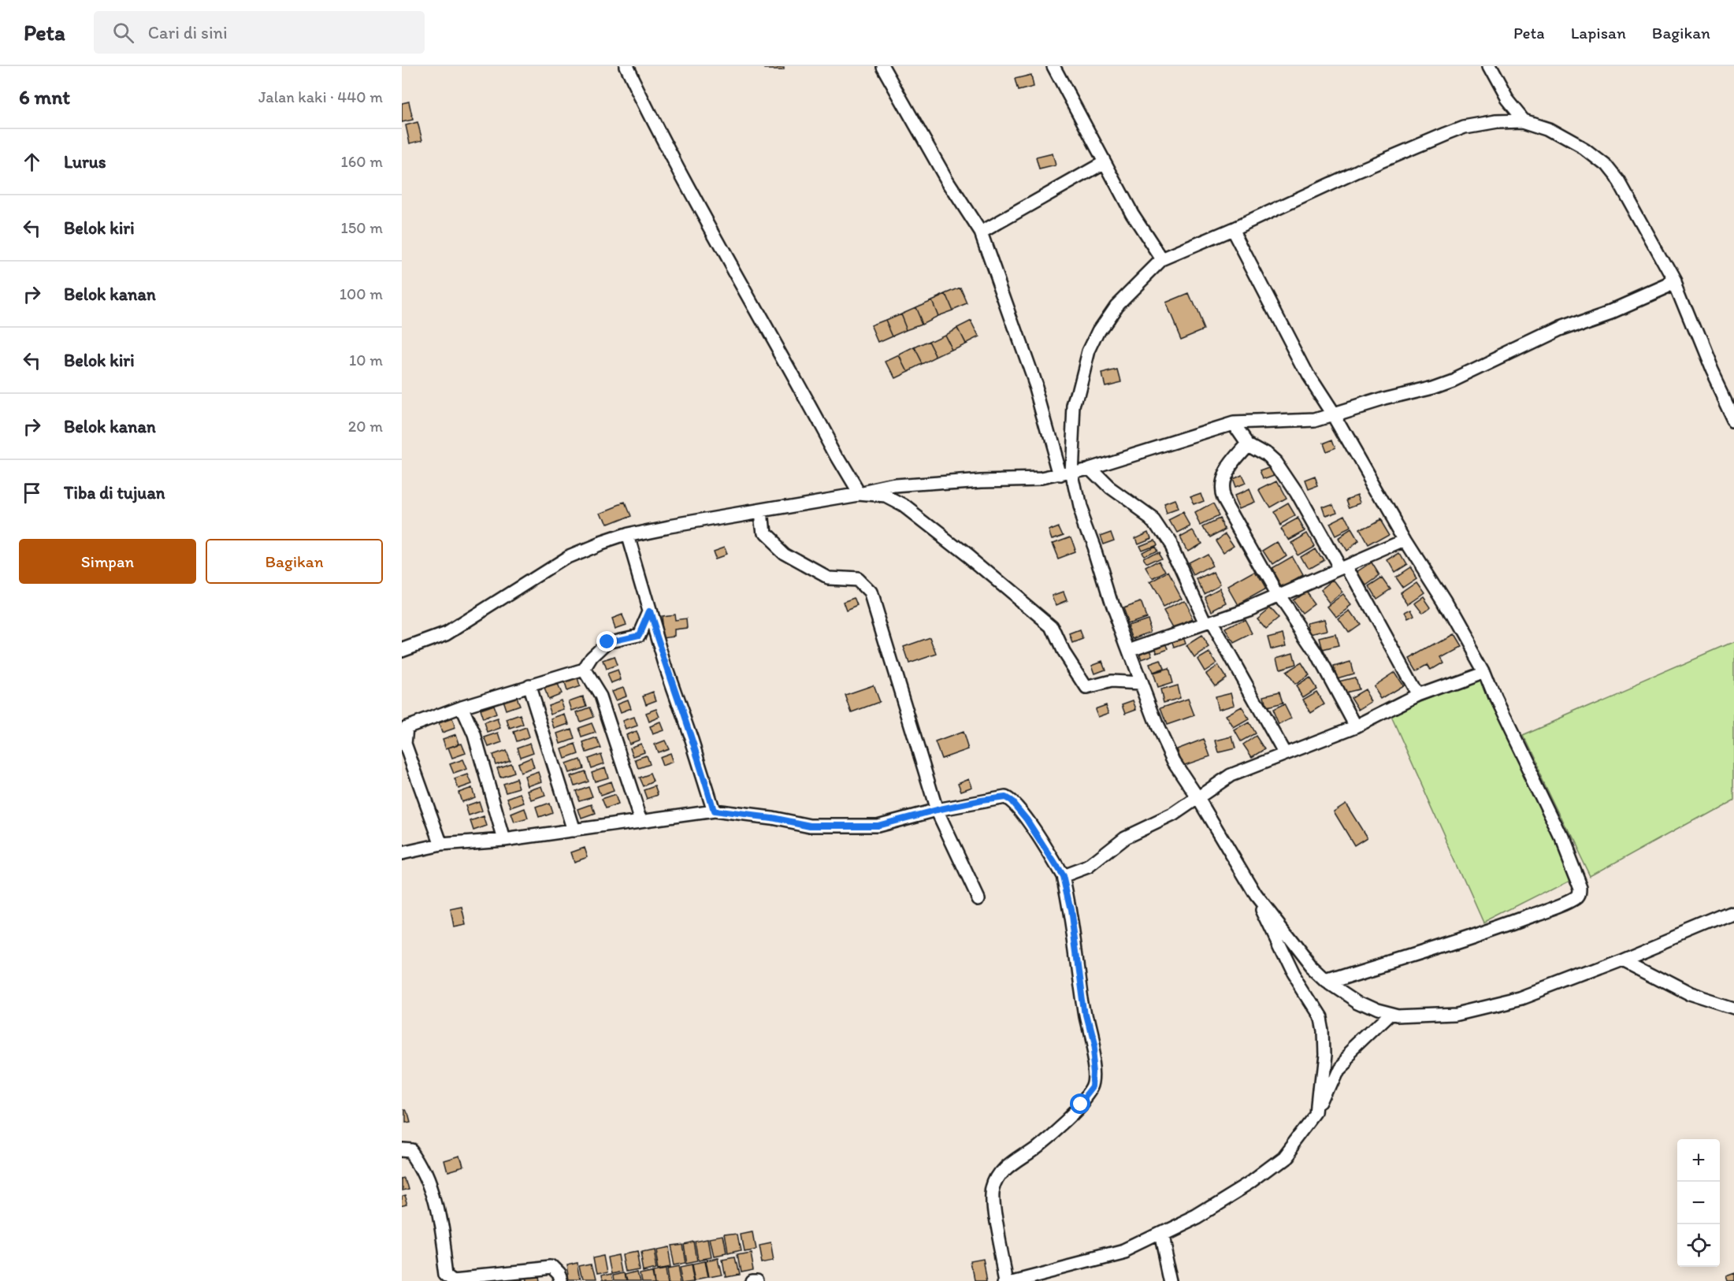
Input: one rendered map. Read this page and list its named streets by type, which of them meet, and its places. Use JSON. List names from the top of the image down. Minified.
{"page":{"header":"Peta","search":"Cari di sini","nav":["Peta","Lapisan","Bagikan"],"heading":["6 mnt","Jalan kaki · 440 m"],"list":[["Lurus","160 m"],["Belok kiri","150 m"],["Belok kanan","100 m"],["Belok kiri","10 m"],["Belok kanan","20 m"],"Tiba di tujuan"],"buttons":["Simpan","Bagikan"],"map_buttons":["+","−"]}}
